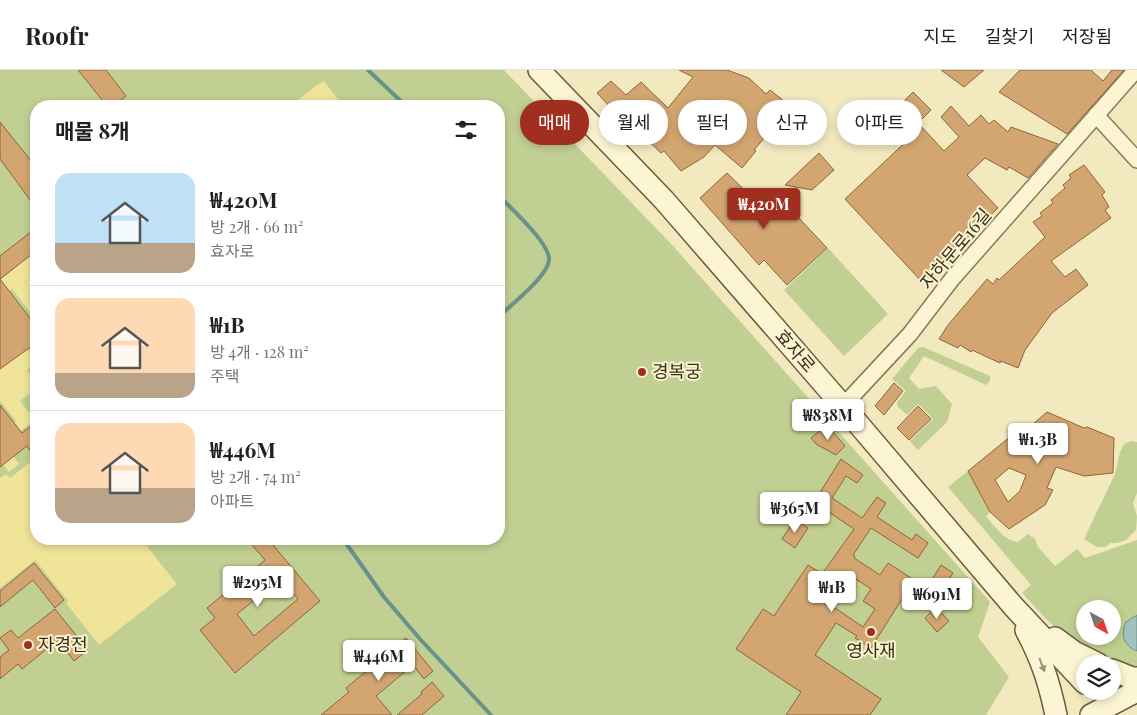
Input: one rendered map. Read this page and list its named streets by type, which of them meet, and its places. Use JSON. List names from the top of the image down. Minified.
{"streets":{"street":["자하문로16길","효자로"]},"crossings":[["자하문로16길","효자로"]],"places":["경복궁","영사재","자경전"],"north":"bottom right","page":{"header":"Roofr","nav":["지도","길찾기","저장됨"],"chip":["매매","월세","필터","신규","아파트"],"heading":"매물 8개","list":[{"name":"₩420M","note":"방 2개 · 66 m² · 효자로"},{"name":"₩1B","note":"방 4개 · 128 m² · 주택"},{"name":"₩446M","note":"방 2개 · 74 m² · 아파트"}],"price":["₩420M","₩838M","₩1.3B","₩365M","₩295M","₩1B","₩691M","₩446M"]}}
